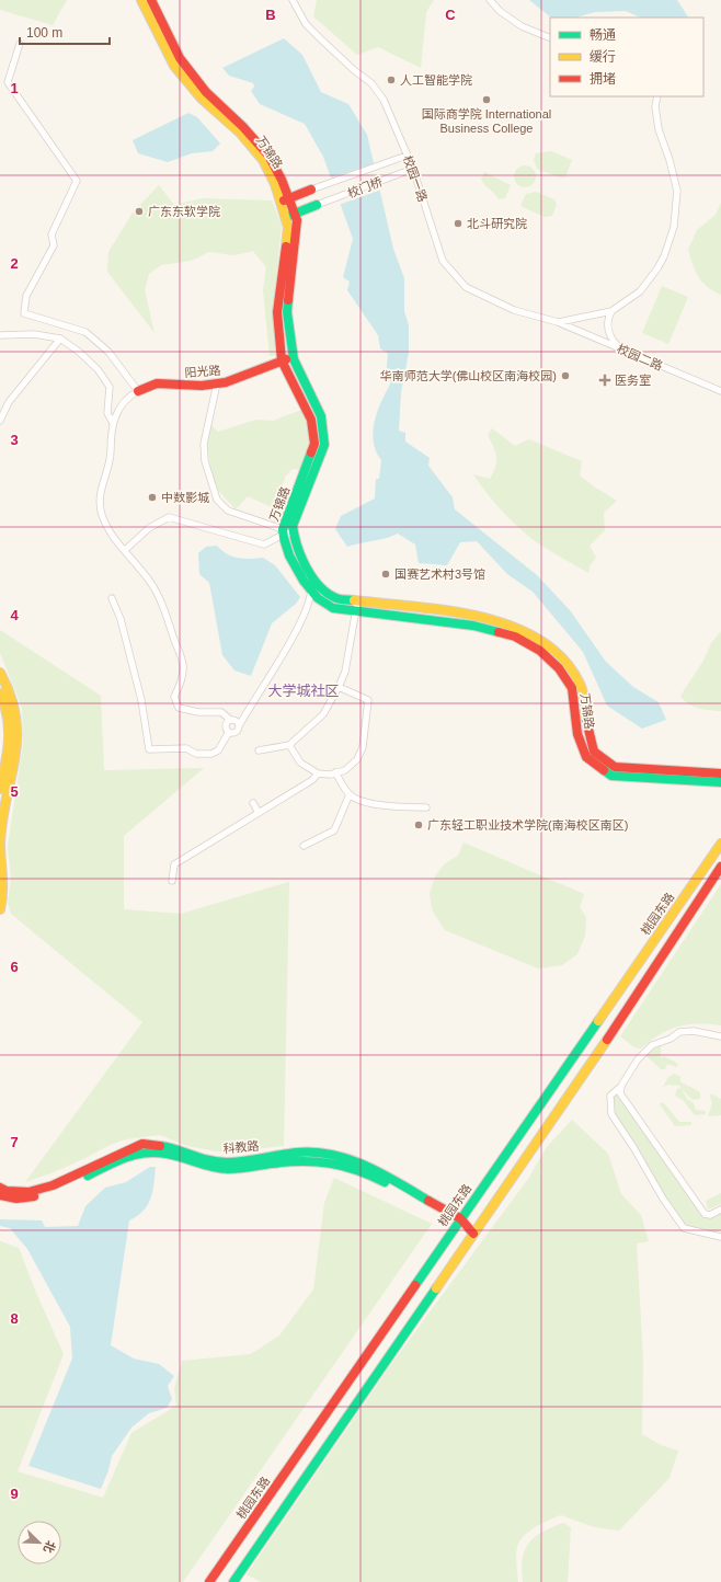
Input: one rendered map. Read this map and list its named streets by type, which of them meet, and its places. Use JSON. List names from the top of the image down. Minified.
{"streets":{"street":["万锦路","校园一路","校门桥","校园二路","阳光路","桃园东路","科教路"]},"crossings":[["万锦路","阳光路"],["校园一路","校门桥"],["校园一路","校园二路"],["桃园东路","科教路"]],"districts":["大学城社区"],"places":{"other":["人工智能学院","国际商学院 International Business College","广东东软学院","北斗研究院","华南师范大学(佛山校区南海校园)","中数影城","国赛艺术村3号馆","广东轻工职业技术学院(南海校区南区)"],"health":["医务室"]},"legend":["畅通","缓行","拥堵"],"scale_bar":"100 m","north":"bottom right","grid":{"columns":["B","C"],"rows":["1","2","3","4","5","6","7","8","9"]}}
